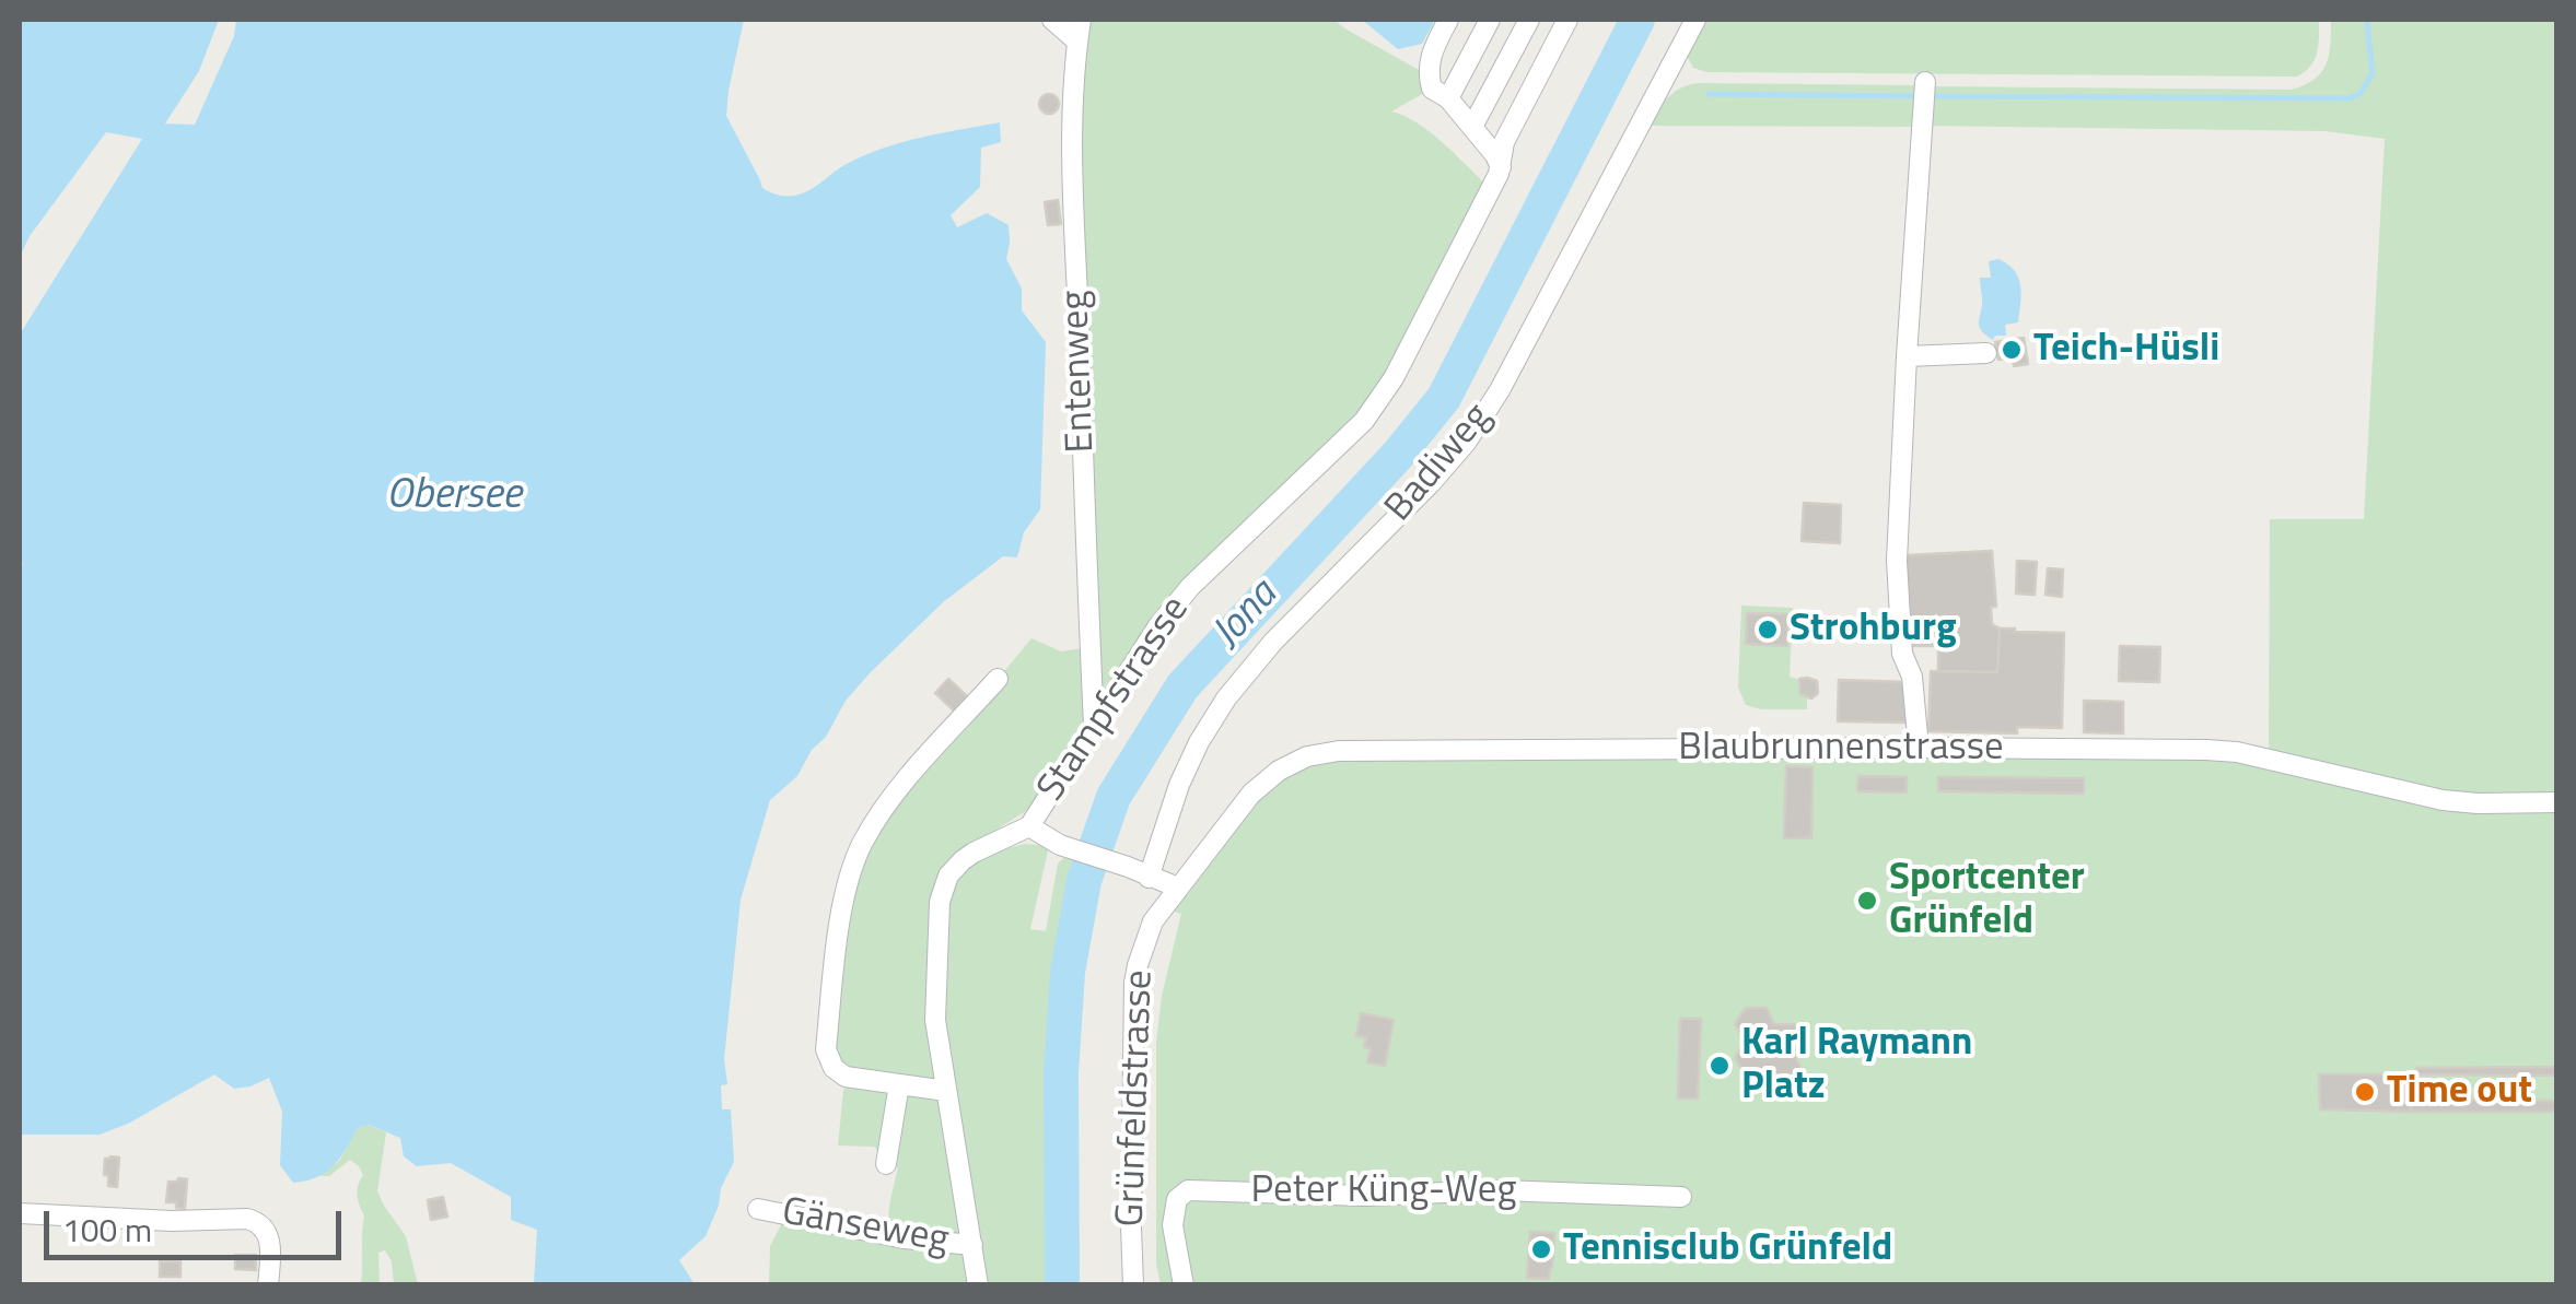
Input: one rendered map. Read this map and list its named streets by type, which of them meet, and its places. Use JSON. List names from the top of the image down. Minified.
{"streets":{"street":["Entenweg","Badiweg","Stampfstrasse","Blaubrunnenstrasse","Grünfeldstrasse","Peter Küng-Weg","Gänseweg"]},"crossings":[["Entenweg","Stampfstrasse"],["Stampfstrasse","Gänseweg"],["Blaubrunnenstrasse","Grünfeldstrasse"]],"water":["Obersee","Jona"],"places":["Teich-Hüsli","Strohburg","Sportcenter Grünfeld","Karl Raymann Platz","Time out","Tennisclub Grünfeld"],"scale_bar":"100 m"}
